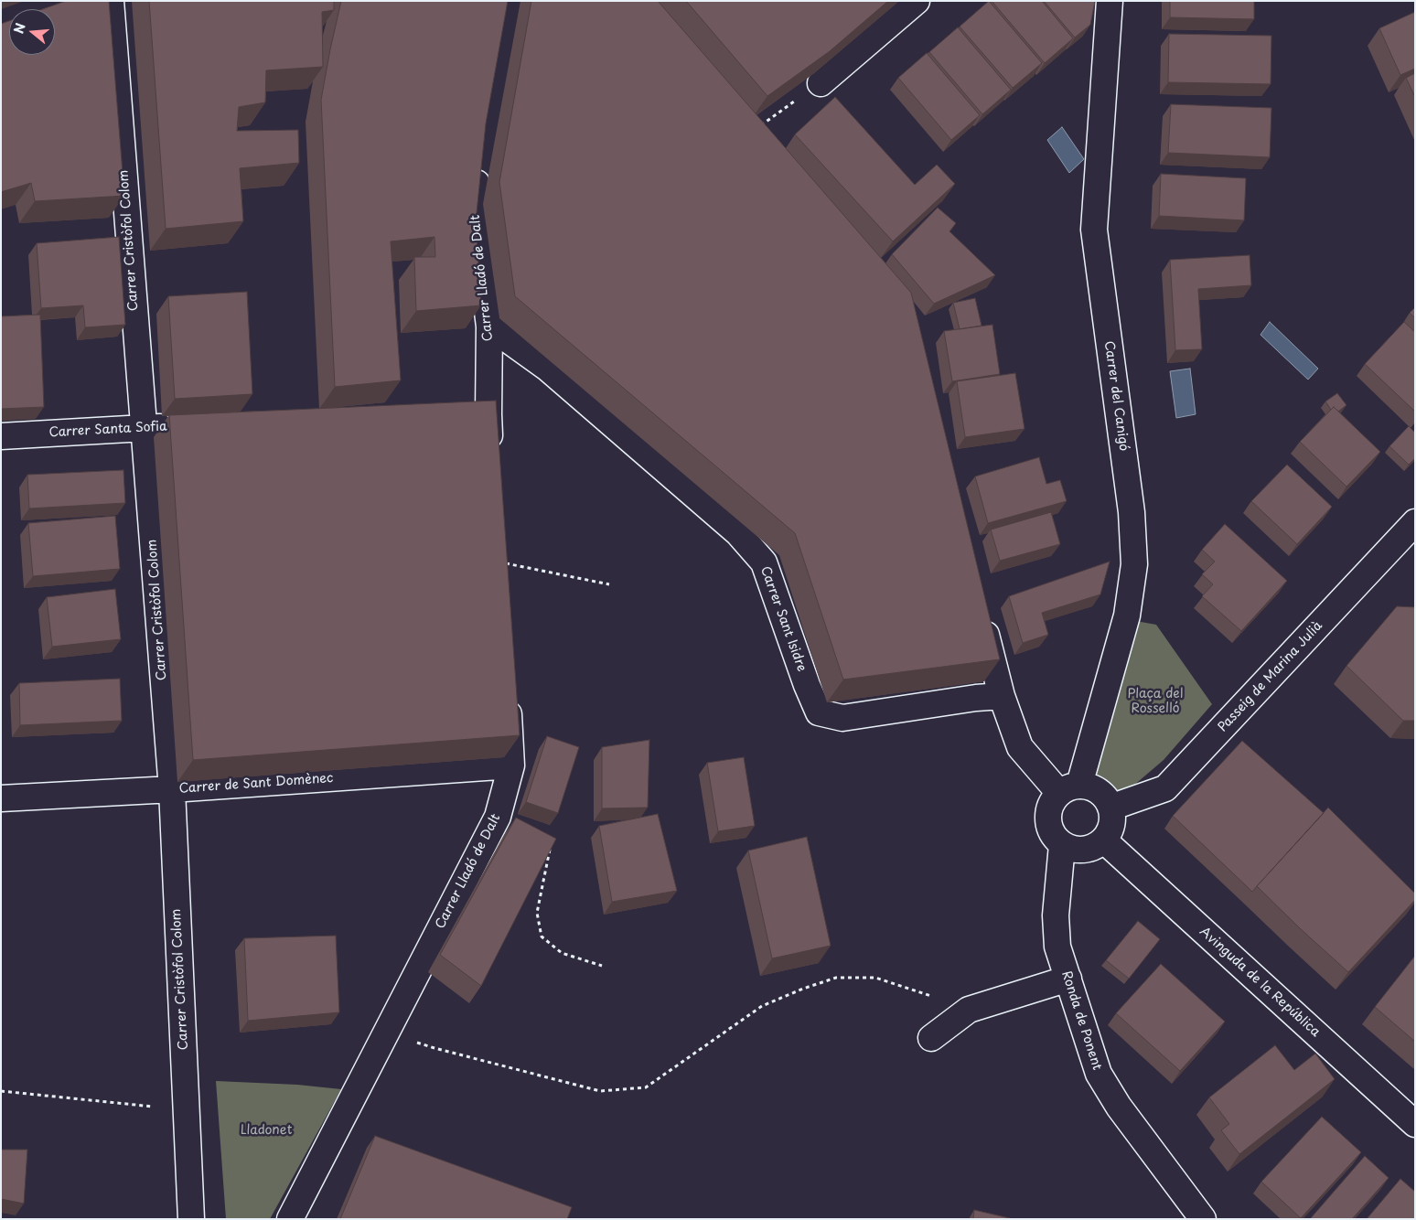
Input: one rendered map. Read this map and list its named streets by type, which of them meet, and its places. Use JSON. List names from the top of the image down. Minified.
{"streets":{"street":["Carrer Cristòfol Colom","Carrer Lladó de Dalt","Carrer del Canigó","Carrer Santa Sofia","Carrer Sant Isidre","Passeig de Marina Julià","Carrer de Sant Domènec","Avinguda de la República","Ronda de Ponent"]},"crossings":[["Carrer Cristòfol Colom","Carrer Santa Sofia"],["Carrer Cristòfol Colom","Carrer de Sant Domènec"],["Carrer Lladó de Dalt","Carrer Sant Isidre"],["Carrer Lladó de Dalt","Carrer de Sant Domènec"],["Carrer del Canigó","Passeig de Marina Julià"],["Carrer del Canigó","Avinguda de la República"],["Carrer del Canigó","Ronda de Ponent"],["Passeig de Marina Julià","Avinguda de la República"],["Passeig de Marina Julià","Ronda de Ponent"],["Avinguda de la República","Ronda de Ponent"]],"parks":["Plaça del Rosselló","Lladonet"],"north":"left"}
